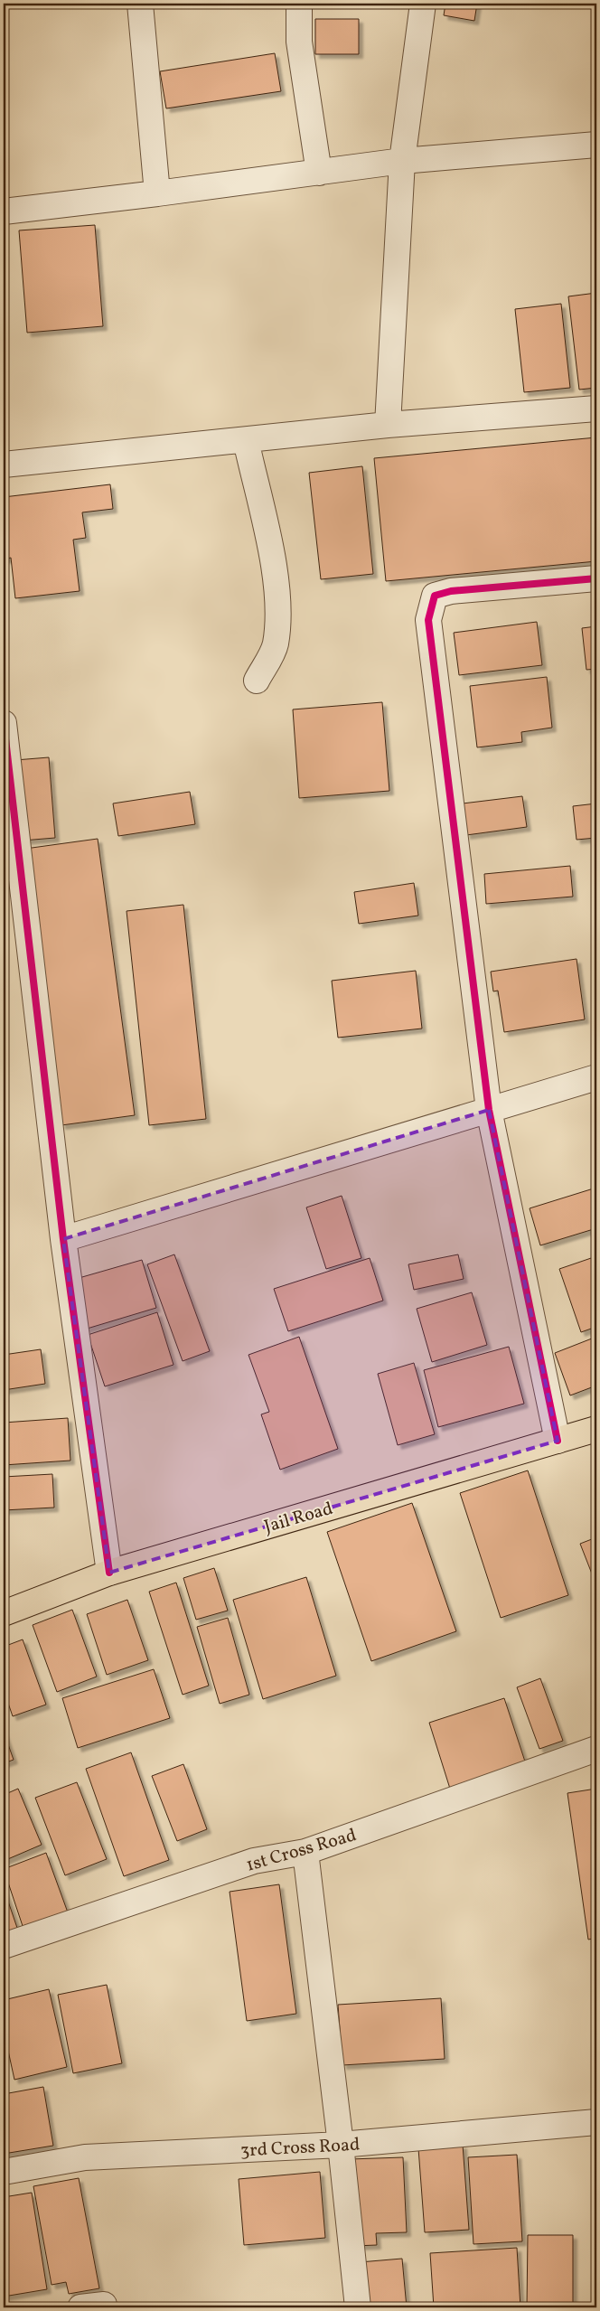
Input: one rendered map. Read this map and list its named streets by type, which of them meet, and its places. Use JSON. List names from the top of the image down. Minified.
{"streets":{"main road":["Jail Road"],"street":["1st Cross Road","3rd Cross Road"]}}
